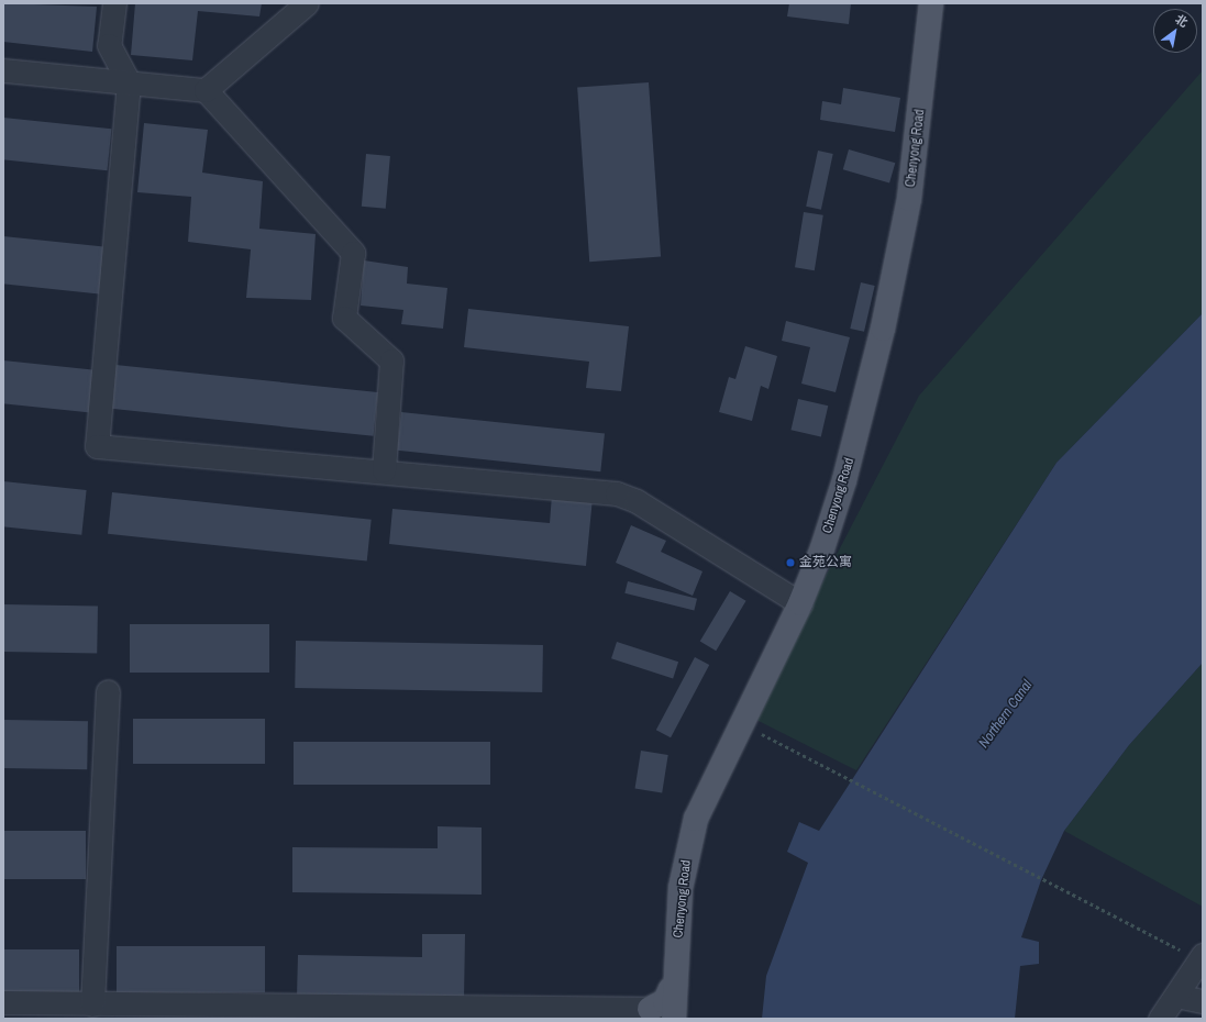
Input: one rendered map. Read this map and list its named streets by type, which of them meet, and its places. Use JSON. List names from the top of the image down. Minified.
{"streets":{"main road":["Chenyong Road"]},"water":["Northern Canal"],"places":["金苑公寓"],"north":"top right"}
